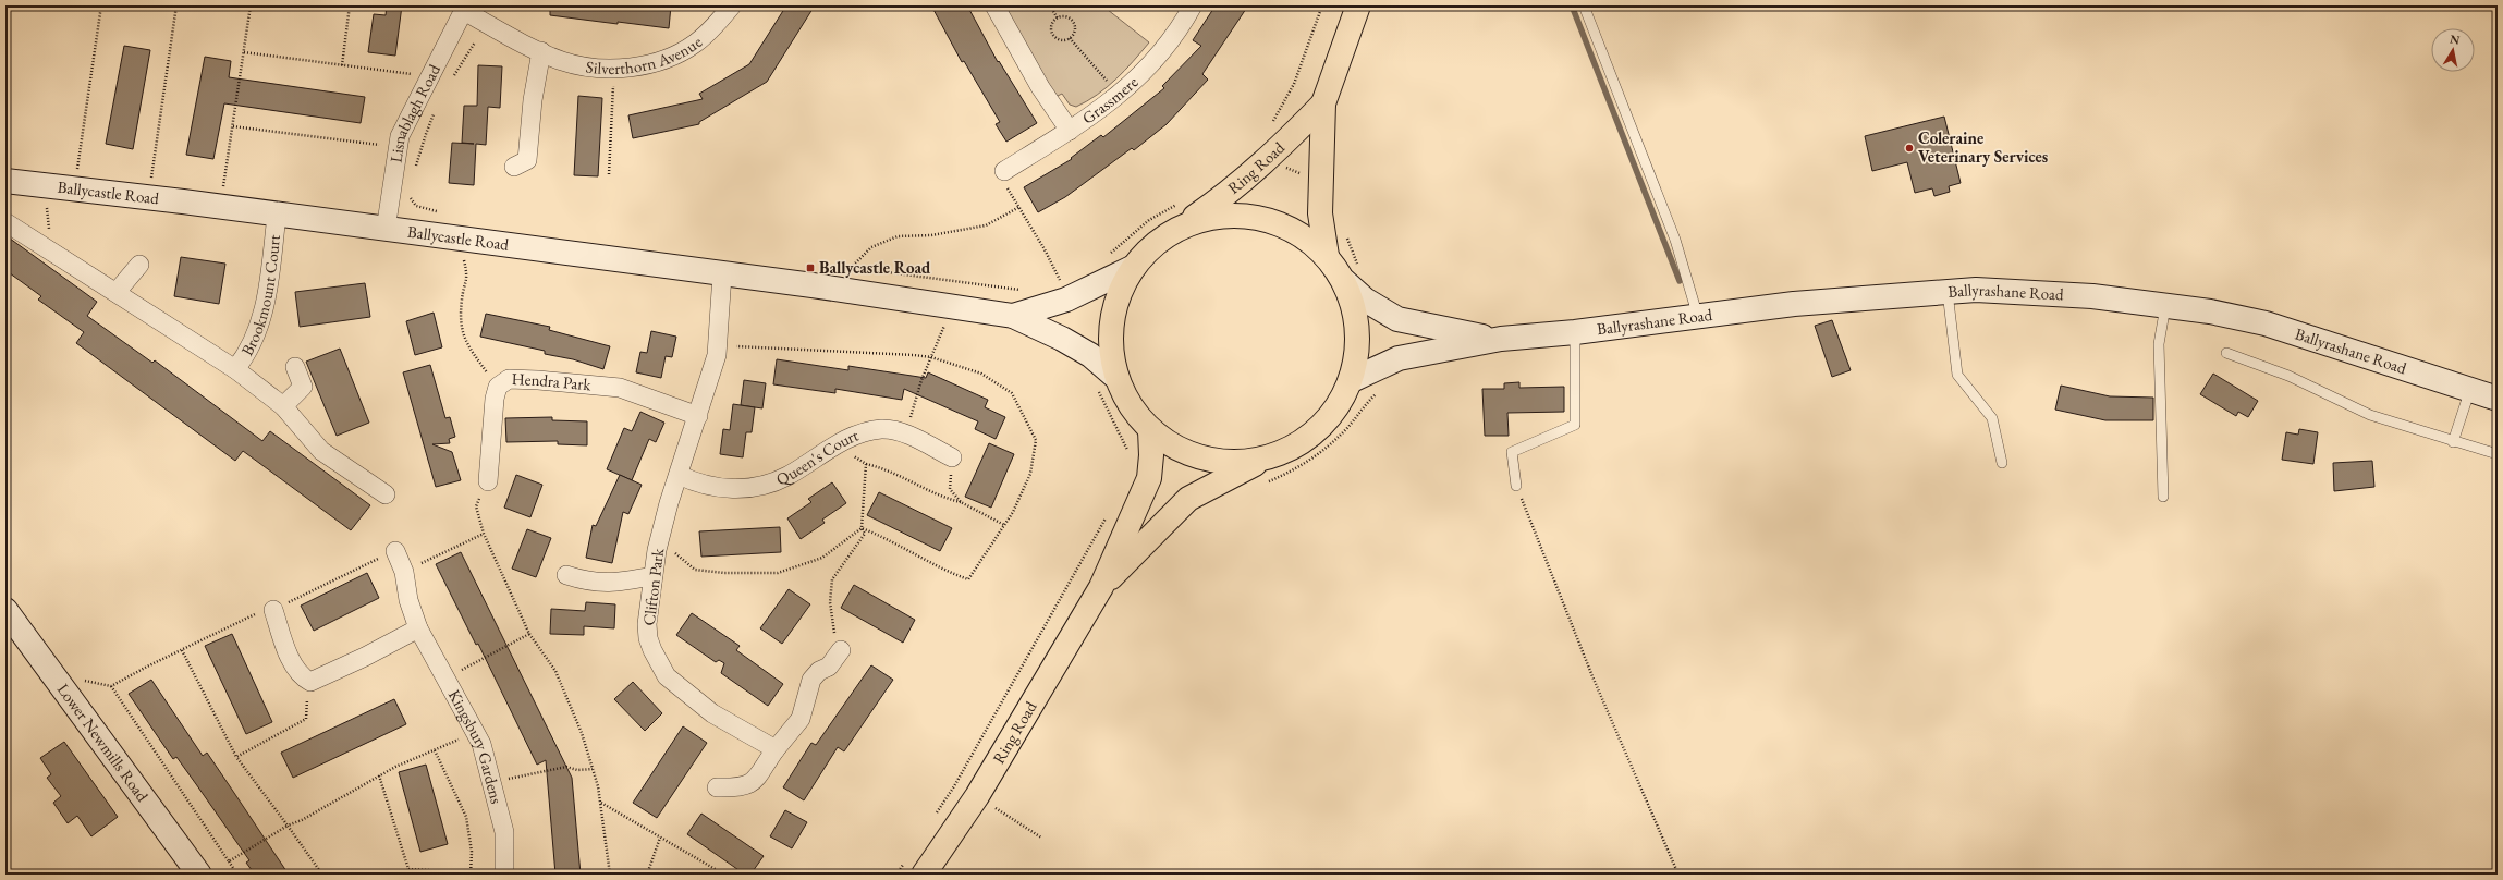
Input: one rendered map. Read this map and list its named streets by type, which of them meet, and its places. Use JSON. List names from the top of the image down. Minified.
{"streets":{"main road":["Ring Road","Ballycastle Road","Ballyrashane Road","Lower Newmills Road"],"street":["Silverthorn Avenue","Grassmere","Lisnablagh Road","Brookmount Court","Hendra Park","Queen's Court","Clifton Park","Kingsbury Gardens"]},"crossings":[["Silverthorn Avenue","Lisnablagh Road"],["Lisnablagh Road","Ballycastle Road"],["Ring Road","Ballyrashane Road"],["Ballycastle Road","Brookmount Court"],["Ballycastle Road","Clifton Park"],["Hendra Park","Clifton Park"],["Queen's Court","Clifton Park"]],"places":{"other":["Coleraine Veterinary Services"],"transit":["Ballycastle Road"]},"north":"top"}
